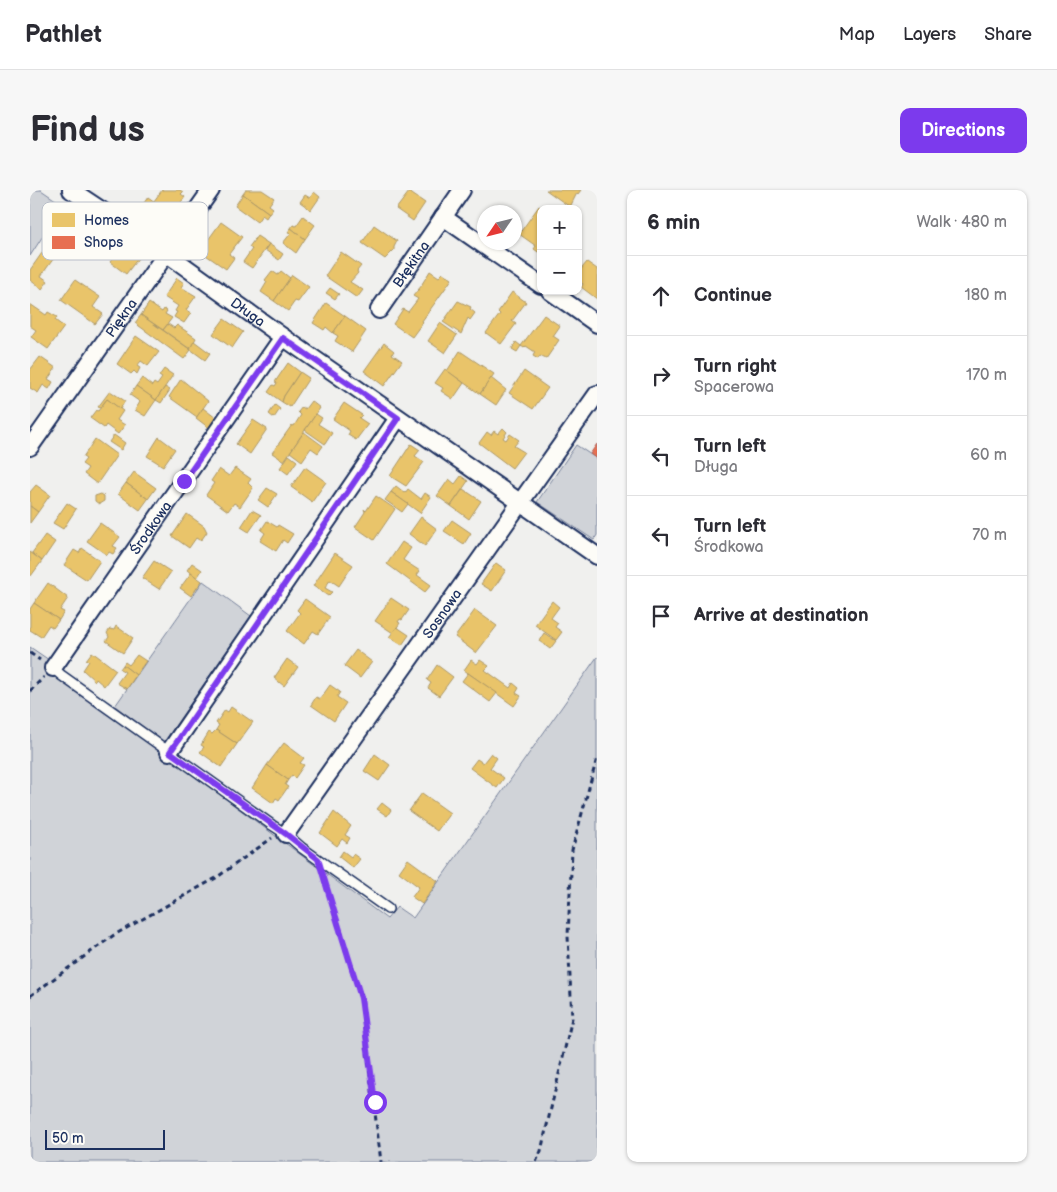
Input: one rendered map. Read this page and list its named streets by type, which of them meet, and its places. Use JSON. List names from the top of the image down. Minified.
{"streets":{"street":["Błękitna","Długa","Piękna","Środkowa","Sosnowa"]},"crossings":[["Długa","Środkowa"],["Długa","Sosnowa"]],"legend":["Homes","Shops"],"scale_bar":"50 m","north":"bottom left","page":{"header":"Pathlet","nav":["Map","Layers","Share"],"buttons":"Directions","title":"Find us","heading":["6 min","Walk · 480 m"],"map_buttons":["+","−"],"list":[["Continue","180 m"],["Turn right","Spacerowa","170 m"],["Turn left","Długa","60 m"],["Turn left","Środkowa","70 m"],"Arrive at destination"],"scale":"50 m"}}
